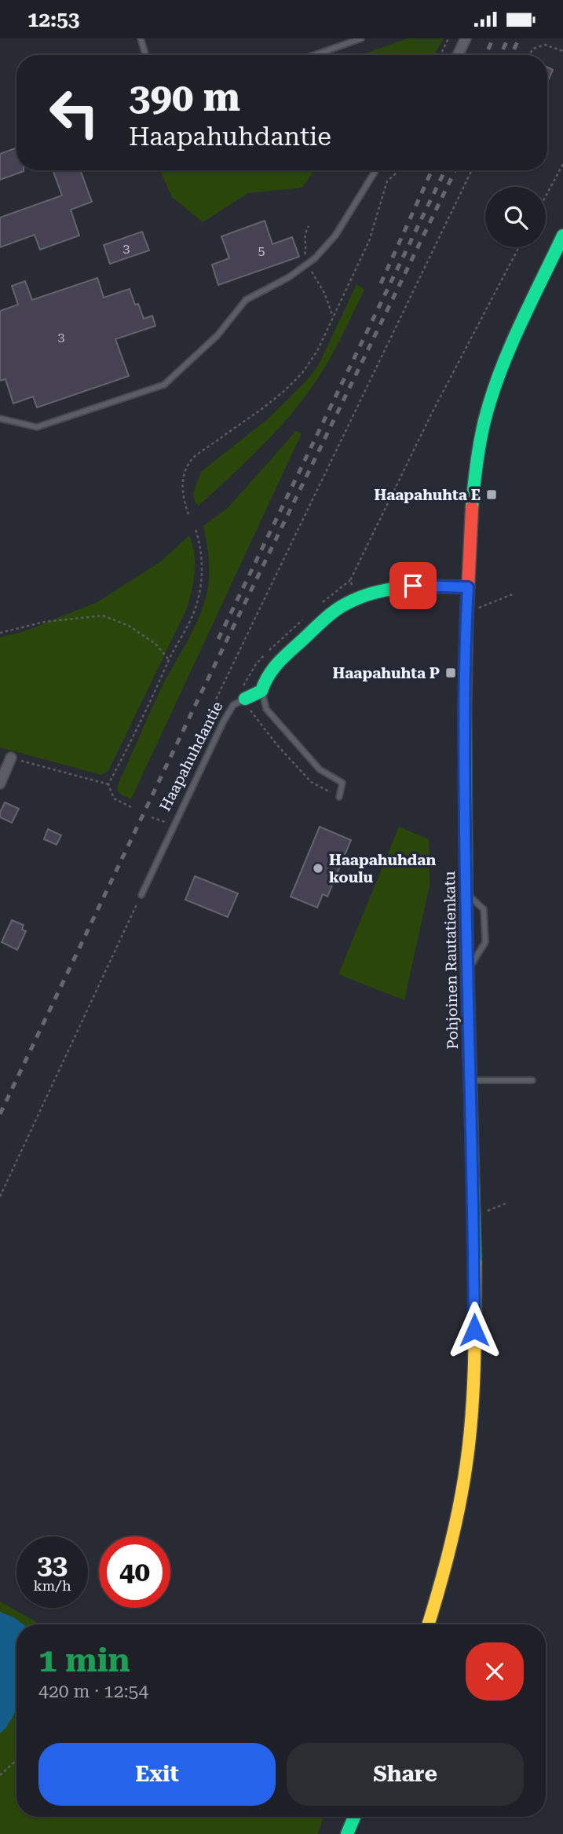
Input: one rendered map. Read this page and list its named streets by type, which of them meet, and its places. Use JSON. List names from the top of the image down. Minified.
{"streets":{"street":["Haapahuhdantie","Pohjoinen Rautatienkatu"]},"places":{"transit":["Haapahuhta E","Haapahuhta P"],"other":["Haapahuhdan koulu"]},"house_numbers":["3","5","3"],"page":{"status":"12:53","turn":["390 m","Haapahuhdantie"],"speed":"33 km/h","limit":"40","heading":["1 min","420 m · 12:54"],"buttons":["Exit","Share"]}}
